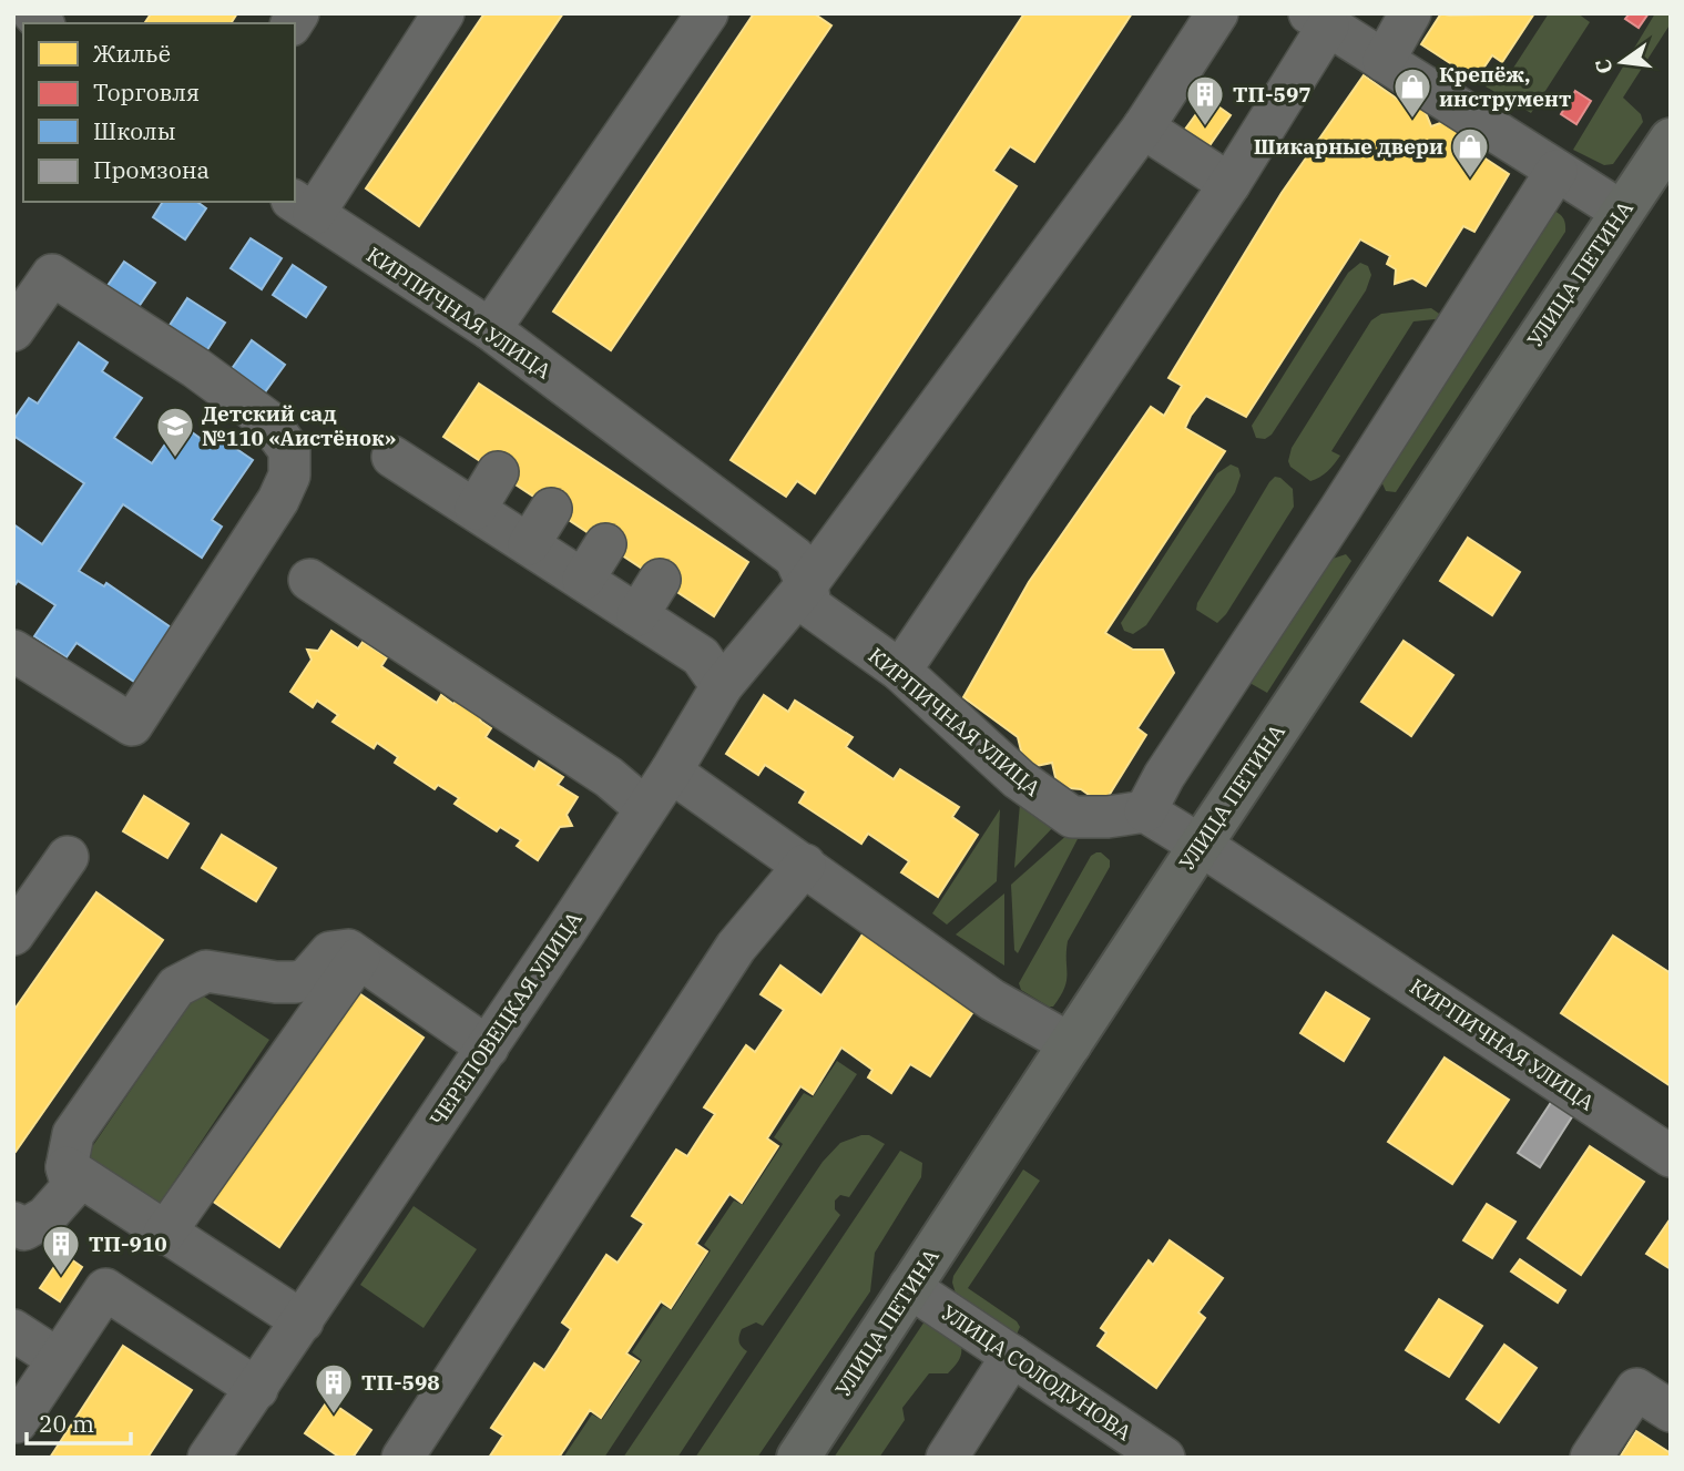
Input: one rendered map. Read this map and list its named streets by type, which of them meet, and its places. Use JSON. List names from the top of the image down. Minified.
{"streets":{"main road":["УЛИЦА ПЕТИНА"],"street":["КИРПИЧНАЯ УЛИЦА","ЧЕРЕПОВЕЦКАЯ УЛИЦА","УЛИЦА СОЛОДУНОВА"]},"crossings":[["УЛИЦА ПЕТИНА","КИРПИЧНАЯ УЛИЦА"],["УЛИЦА ПЕТИНА","УЛИЦА СОЛОДУНОВА"],["КИРПИЧНАЯ УЛИЦА","ЧЕРЕПОВЕЦКАЯ УЛИЦА"]],"places":{"shop":["Крепёж, инструмент","Шикарные двери"],"building":["ТП-597","ТП-910","ТП-598"],"school or university":["Детский сад №110 «Аистёнок»"]},"legend":["Жильё","Торговля","Школы","Промзона"],"scale_bar":"20 m","north":"left"}
